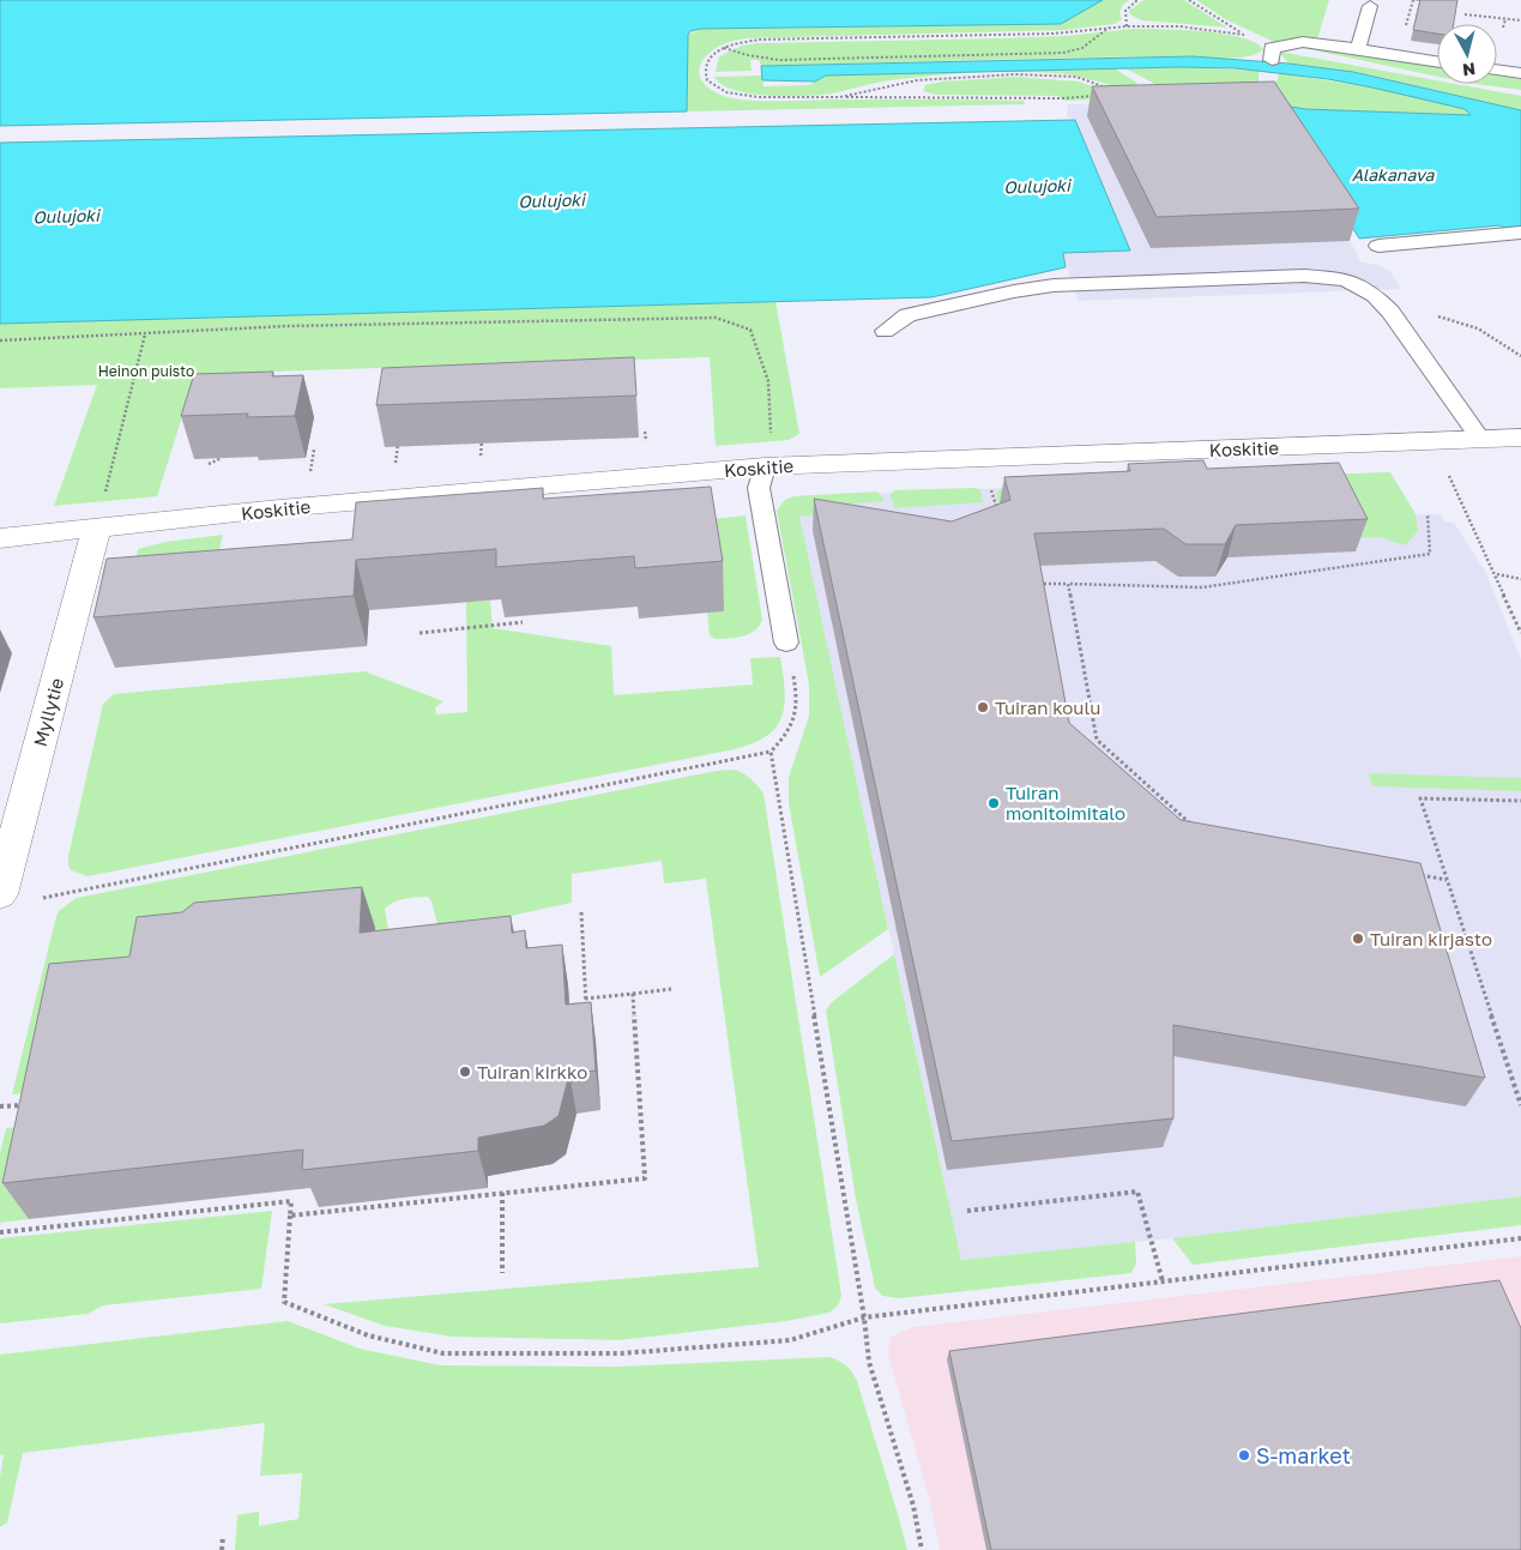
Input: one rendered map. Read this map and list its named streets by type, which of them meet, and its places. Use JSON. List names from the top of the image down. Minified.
{"streets":{"street":["Koskitie","Myllytie"]},"crossings":[["Koskitie","Myllytie"]],"water":["Alakanava","Oulujoki"],"parks":["Heinon puisto"],"places":["Tuiran koulu","Tuiran monitoimitalo","Tuiran kirjasto","Tuiran kirkko","S-market"],"north":"bottom"}
